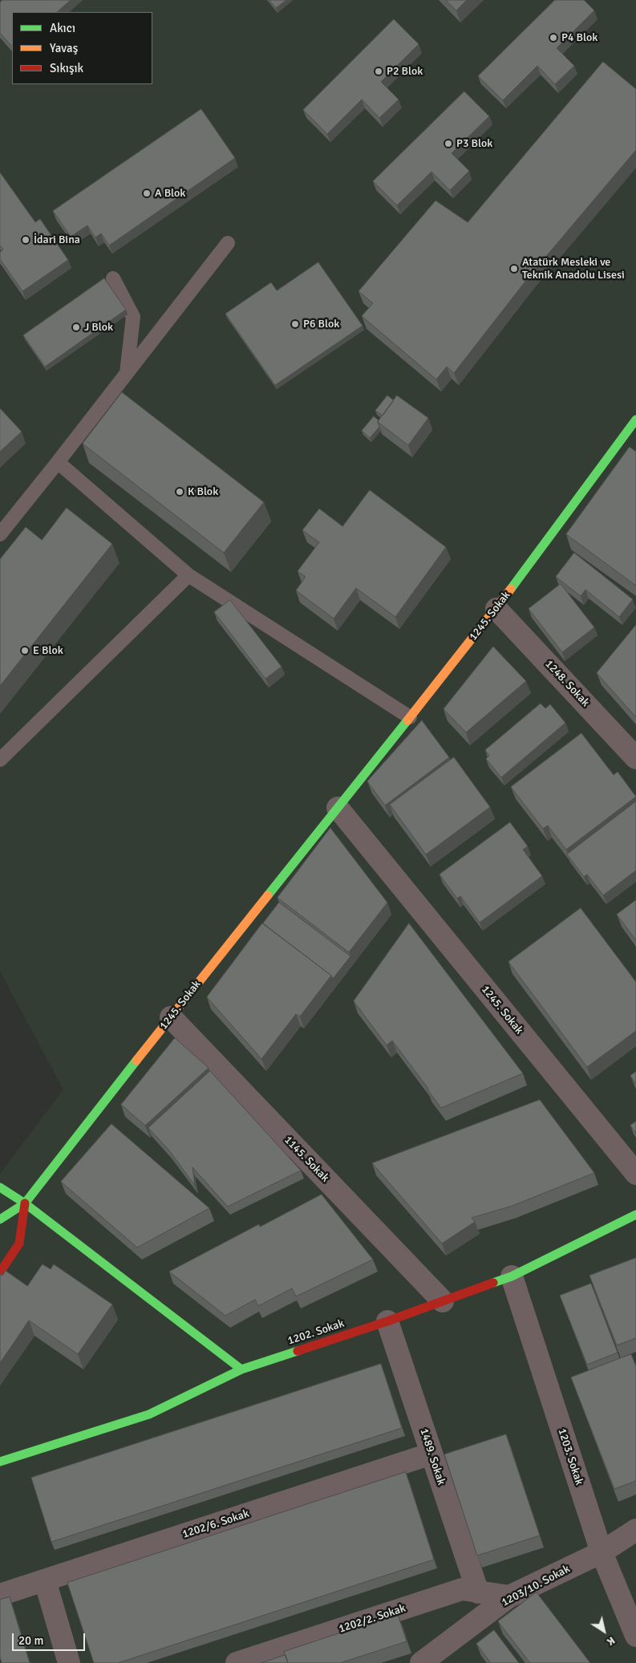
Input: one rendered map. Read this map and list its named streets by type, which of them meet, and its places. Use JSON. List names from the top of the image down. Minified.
{"streets":{"street":["1245. Sokak","1248. Sokak","1145. Sokak","1202. Sokak","1489. Sokak","1203. Sokak","1202/6. Sokak","1203/10. Sokak","1202/2. Sokak"]},"crossings":[["1245. Sokak","1248. Sokak"],["1245. Sokak","1145. Sokak"],["1145. Sokak","1202. Sokak"],["1202. Sokak","1489. Sokak"],["1202. Sokak","1203. Sokak"],["1489. Sokak","1202/6. Sokak"],["1489. Sokak","1202/2. Sokak"],["1203. Sokak","1203/10. Sokak"],["1203/10. Sokak","1202/2. Sokak"]],"places":["P4 Blok","P2 Blok","P3 Blok","A Blok","İdari Bina","Atatürk Mesleki ve Teknik Anadolu Lisesi","P6 Blok","J Blok","K Blok","E Blok"],"legend":["Akıcı","Yavaş","Sıkışık"],"scale_bar":"20 m","north":"bottom right"}
